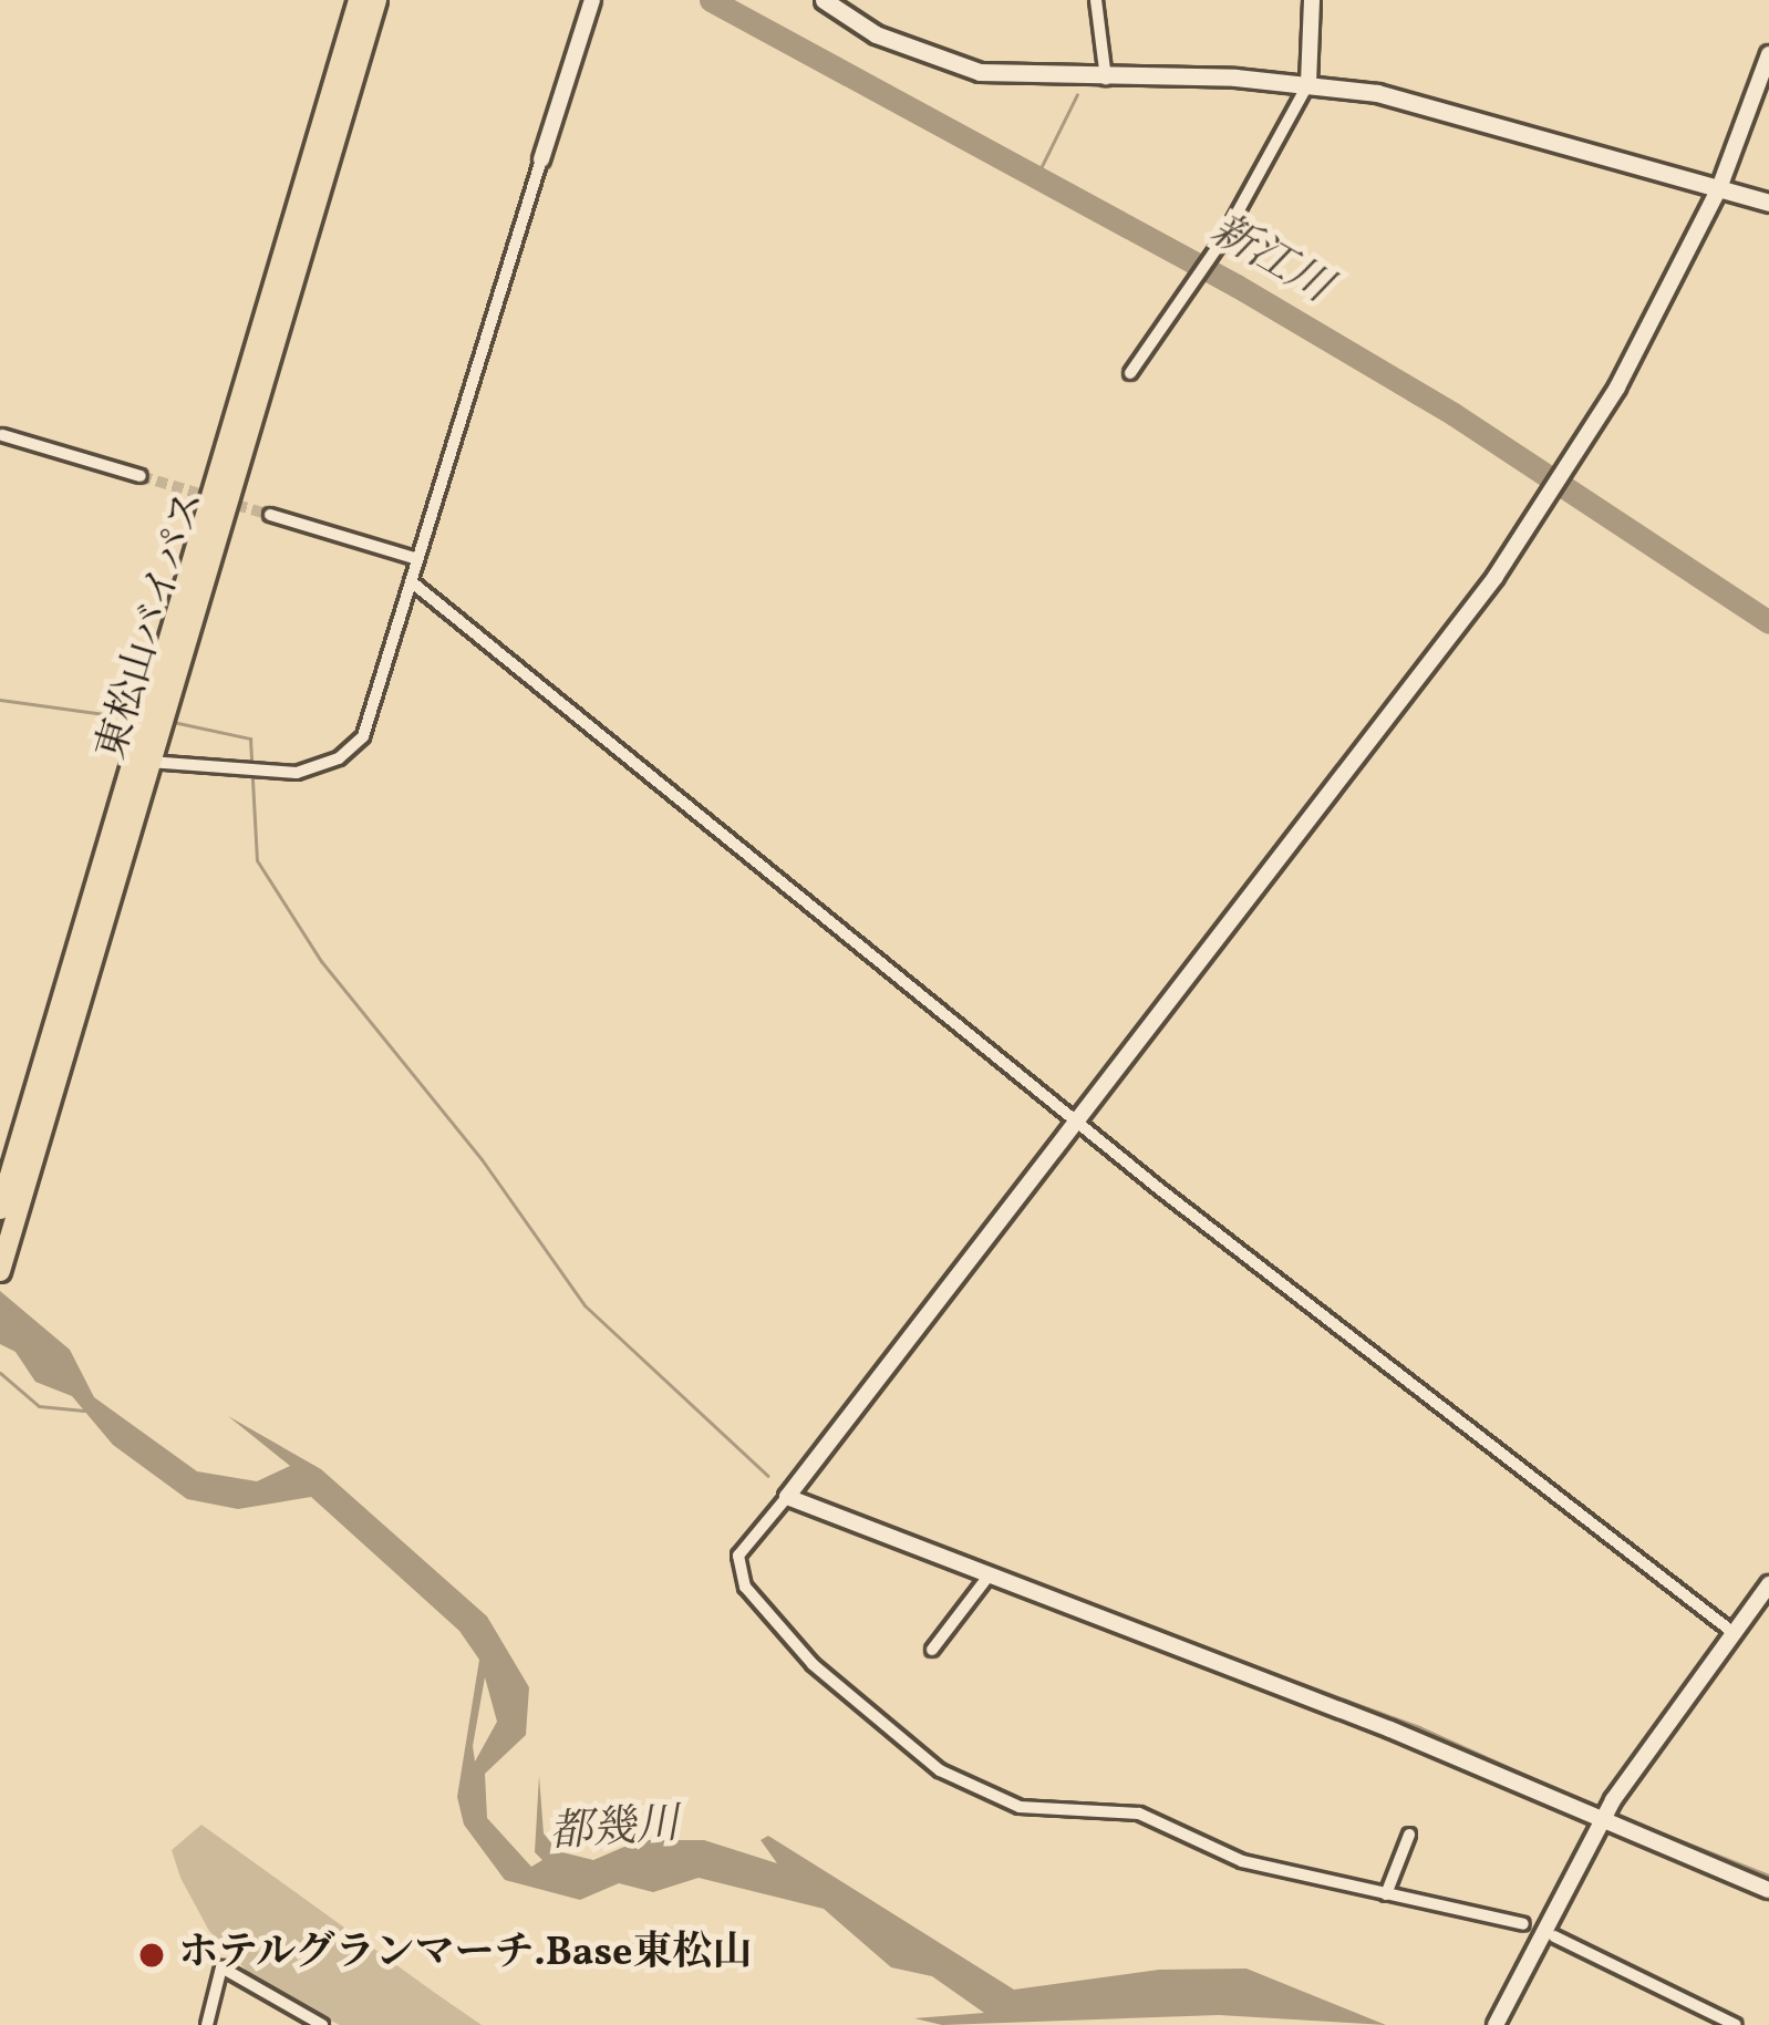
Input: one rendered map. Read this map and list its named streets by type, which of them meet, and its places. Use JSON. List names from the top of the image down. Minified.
{"streets":{"highway":["東松山バイパス"]},"water":["新江川","都幾川"],"places":["ホテルグランマーチ.Base東松山"]}
